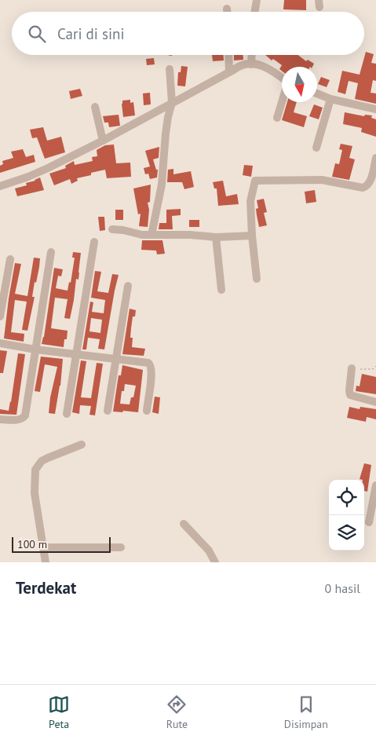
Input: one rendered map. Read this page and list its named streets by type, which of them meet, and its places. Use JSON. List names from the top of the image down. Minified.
{"scale_bar":"100 m","north":"bottom","page":{"search":"Cari di sini","scale":"100 m","heading":["Terdekat","0 hasil"],"nav":["Peta","Rute","Disimpan"]}}
